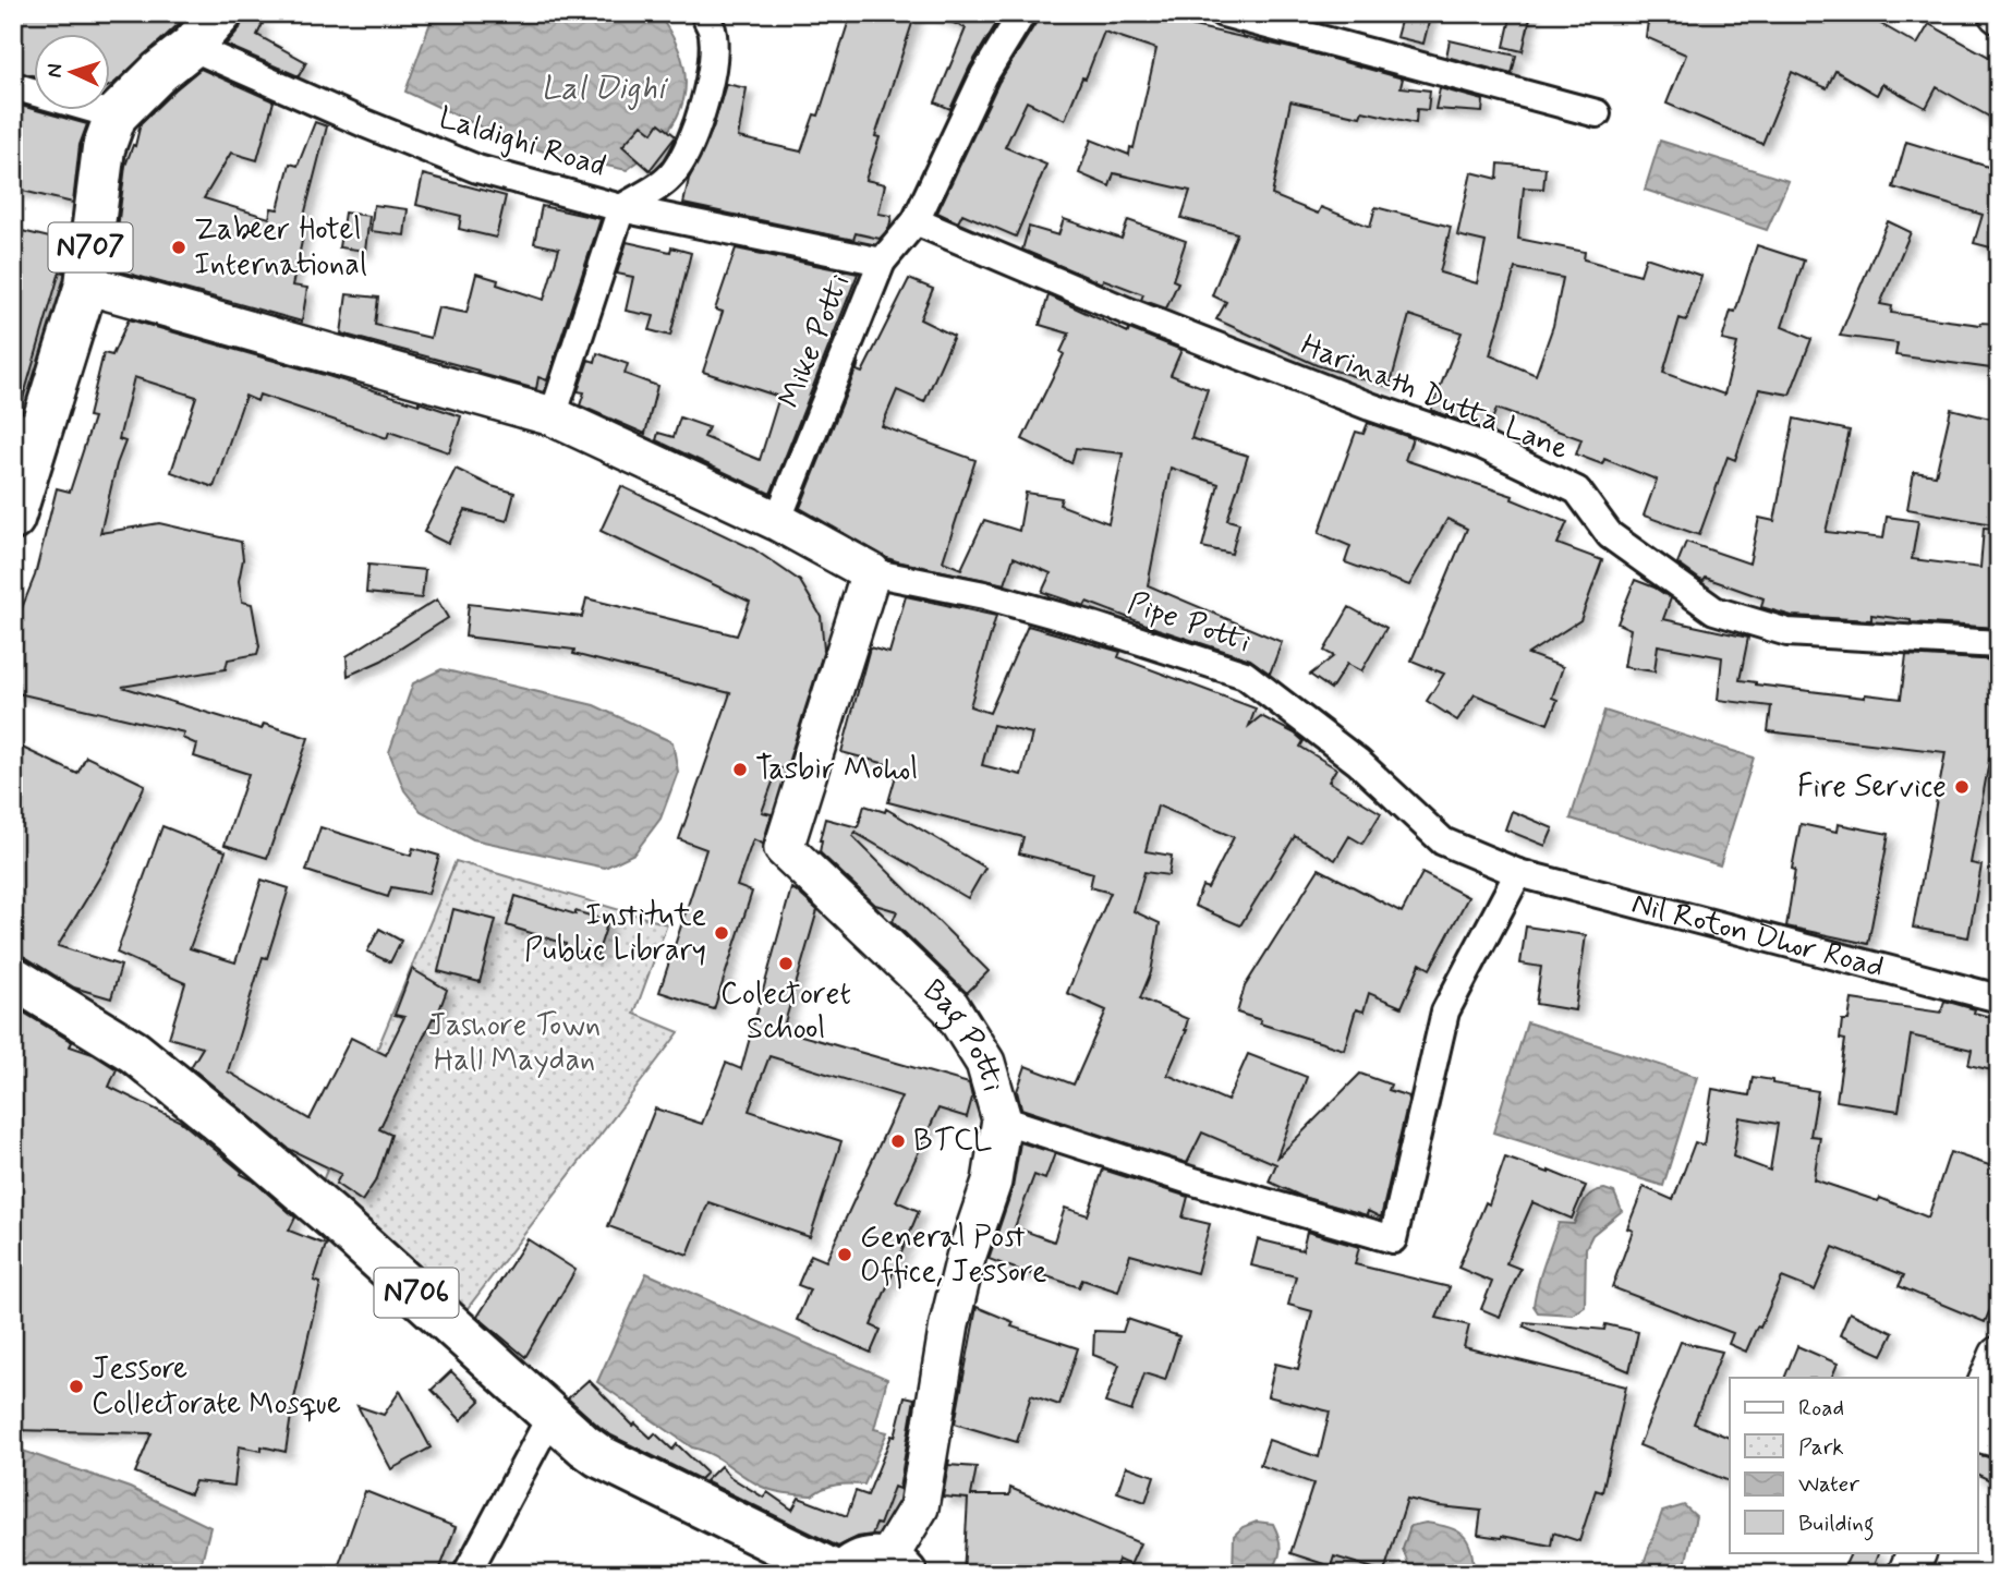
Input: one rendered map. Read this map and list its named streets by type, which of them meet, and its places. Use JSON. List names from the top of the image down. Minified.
{"streets":{"highway":["N707","N706"],"street":["Laldighi Road","Mike Potti","Harinath Dutta Lane","Pipe Potti","Nil Roton Dhor Road","Bag Potti"]},"crossings":[["Laldighi Road","N707"],["Laldighi Road","Mike Potti"],["Pipe Potti","Nil Roton Dhor Road"],["Pipe Potti","Bag Potti"]],"water":["Lal Dighi"],"parks":["Jashore Town Hall Maydan"],"places":["Zabeer Hotel International","Tasbir Mohol","Fire Service","Institute Public Library","Colectoret School","BTCL","General Post Office, Jessore","Jessore Collectorate Mosque"],"legend":["Road","Park","Water","Building"],"north":"left"}
